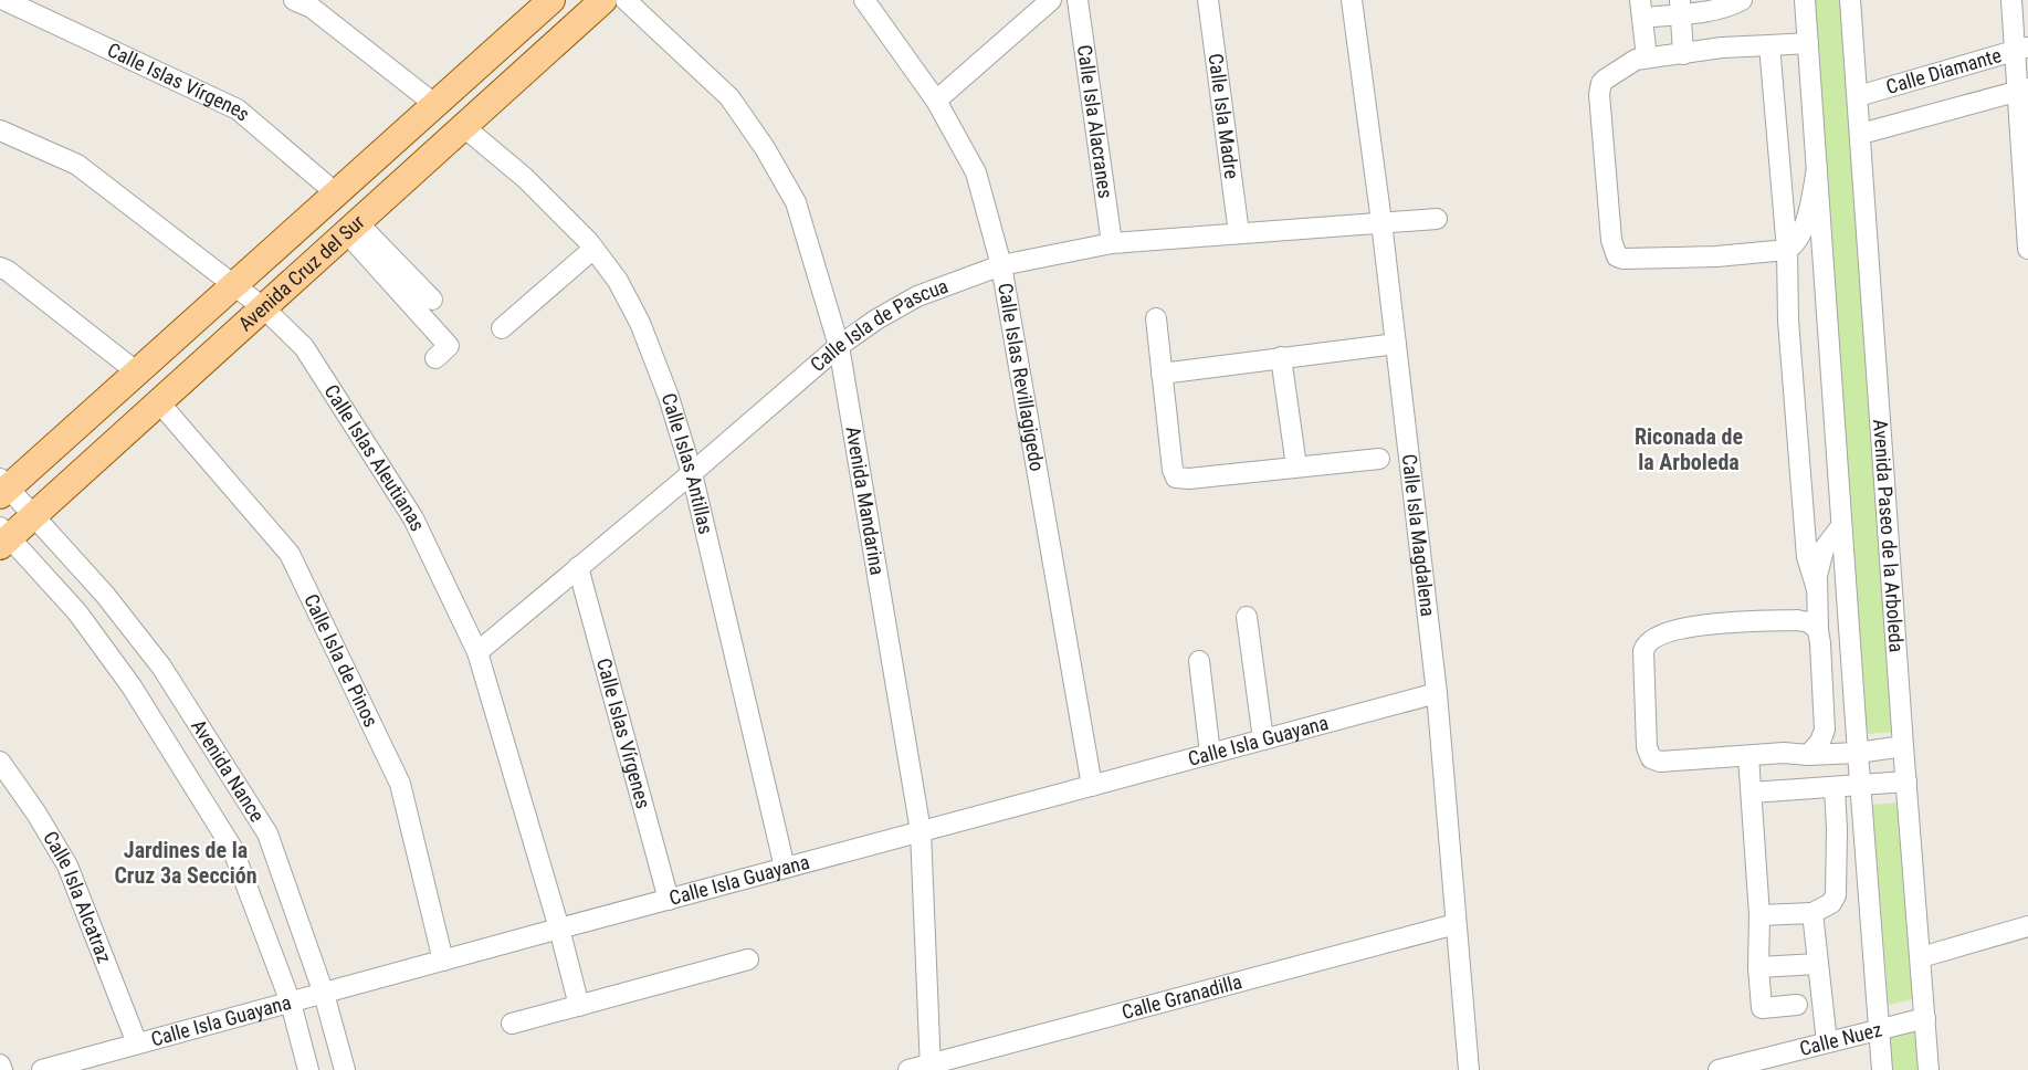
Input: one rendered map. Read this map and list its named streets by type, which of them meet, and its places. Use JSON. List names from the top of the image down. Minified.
{"streets":{"main road":["Avenida Cruz del Sur"],"street":["Calle Diamante","Calle Islas Vírgenes","Calle Isla Madre","Calle Isla Alacranes","Calle Isla de Pascua","Calle Islas Revillagigedo","Calle Islas Aleutianas","Calle Islas Antillas","Avenida Mandarina","Calle Isla Magdalena","Avenida Paseo de la Arboleda","Calle Isla de Pinos","Calle Isla Guayana","Avenida Nance","Calle Isla Alcatraz","Calle Granadilla","Calle Nuez"]},"crossings":[["Calle Diamante","Avenida Paseo de la Arboleda"],["Calle Islas Vírgenes","Avenida Cruz del Sur"],["Calle Islas Vírgenes","Calle Isla de Pascua"],["Calle Islas Vírgenes","Calle Isla Guayana"],["Calle Isla Madre","Calle Isla de Pascua"],["Calle Isla Alacranes","Calle Isla de Pascua"],["Avenida Cruz del Sur","Calle Islas Aleutianas"],["Avenida Cruz del Sur","Calle Islas Antillas"],["Avenida Cruz del Sur","Calle Isla de Pinos"],["Avenida Cruz del Sur","Avenida Nance"],["Calle Isla de Pascua","Calle Islas Revillagigedo"],["Calle Isla de Pascua","Calle Islas Aleutianas"],["Calle Isla de Pascua","Calle Islas Antillas"],["Calle Isla de Pascua","Avenida Mandarina"],["Calle Isla de Pascua","Calle Isla Magdalena"],["Calle Islas Revillagigedo","Calle Isla Guayana"],["Calle Islas Aleutianas","Calle Isla Guayana"],["Calle Islas Antillas","Calle Isla Guayana"],["Avenida Mandarina","Calle Isla Guayana"],["Avenida Mandarina","Calle Granadilla"],["Calle Isla Magdalena","Calle Isla Guayana"],["Calle Isla Magdalena","Calle Granadilla"],["Avenida Paseo de la Arboleda","Calle Nuez"],["Calle Isla de Pinos","Calle Isla Guayana"],["Calle Isla Guayana","Avenida Nance"],["Calle Isla Guayana","Calle Isla Alcatraz"]],"districts":["Riconada de la Arboleda","Jardines de la Cruz 3a Sección"]}
